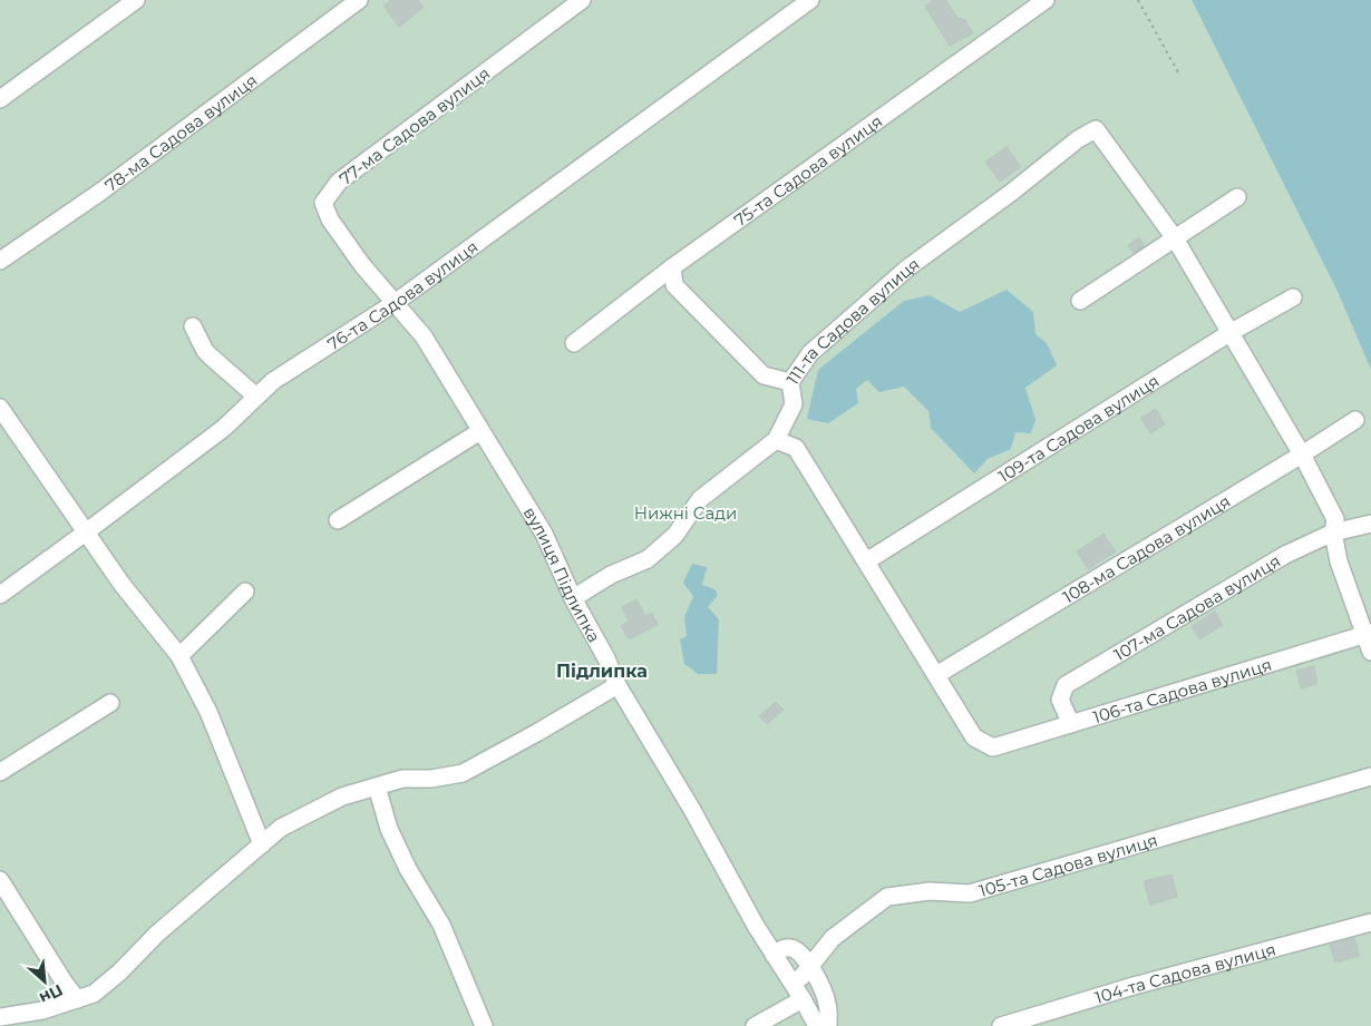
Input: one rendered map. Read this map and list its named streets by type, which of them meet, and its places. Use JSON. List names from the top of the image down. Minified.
{"streets":{"street":["77-ма Садова вулиця","78-ма Садова вулиця","75-та Садова вулиця","76-та Садова вулиця","111-та Садова вулиця","109-та Садова вулиця","108-ма Садова вулиця","вулиця Підлипка","107-ма Садова вулиця","106-та Садова вулиця","105-та Садова вулиця","104-та Садова вулиця"]},"crossings":[["77-ма Садова вулиця","76-та Садова вулиця"],["77-ма Садова вулиця","вулиця Підлипка"],["76-та Садова вулиця","вулиця Підлипка"],["111-та Садова вулиця","вулиця Підлипка"],["108-ма Садова вулиця","106-та Садова вулиця"],["вулиця Підлипка","105-та Садова вулиця"],["107-ма Садова вулиця","106-та Садова вулиця"]],"districts":["Підлипка"],"parks":["Нижні Сади"],"north":"bottom right"}
